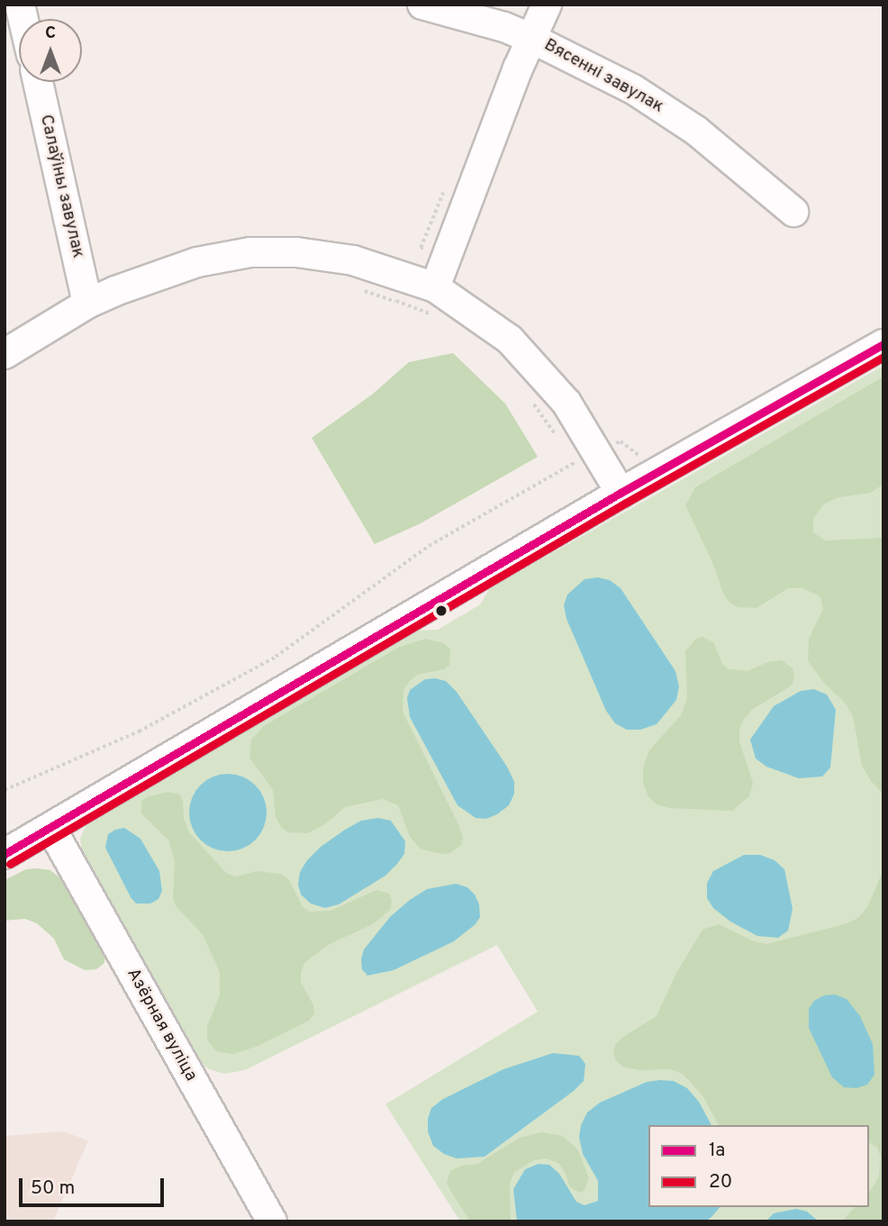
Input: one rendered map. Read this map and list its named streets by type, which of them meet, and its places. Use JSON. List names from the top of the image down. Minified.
{"streets":{"street":["Вясенні завулак","Салаўіны завулак","Азёрная вуліца"]},"lines":["transit line 1а","transit line 20"],"legend":["1а","20"],"scale_bar":"50 m","north":"top"}
